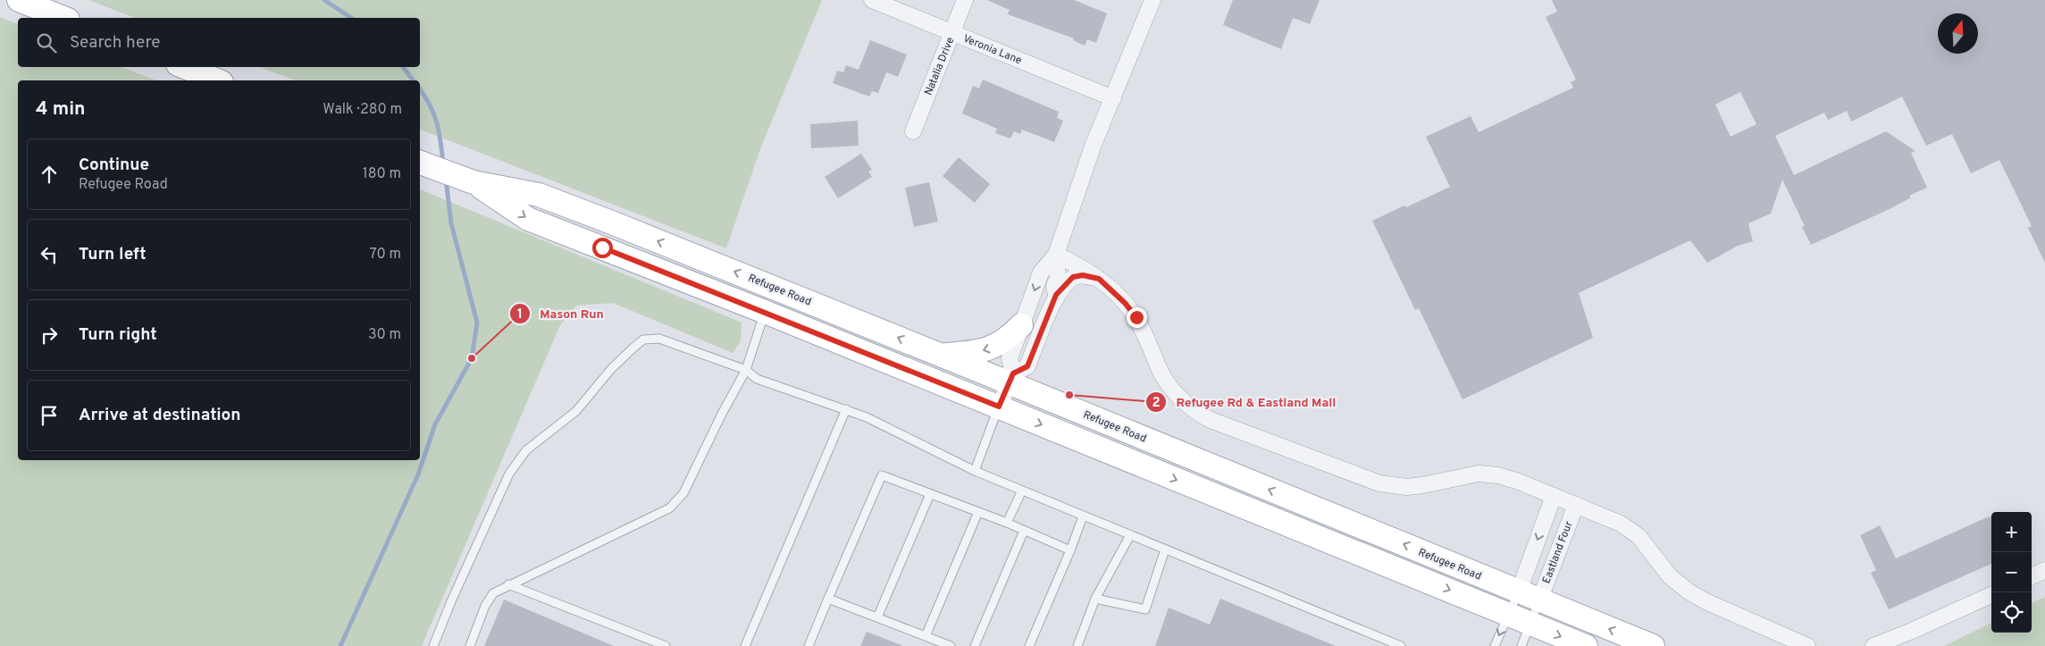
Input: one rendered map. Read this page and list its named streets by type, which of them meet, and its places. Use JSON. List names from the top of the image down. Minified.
{"streets":{"main road":["Refugee Road"],"street":["Veronia Lane","Natalia Drive","Eastland Four"]},"crossings":[["Veronia Lane","Natalia Drive"],["Refugee Road","Eastland Four"]],"places":["Mason Run","Refugee Rd & Eastland Mall"],"north":"top","page":{"search":"Search here","heading":["4 min","Walk · 280 m"],"list":[["Continue","Refugee Road","180 m"],["Turn left","70 m"],["Turn right","30 m"],"Arrive at destination"],"map_buttons":["+","−"]}}
